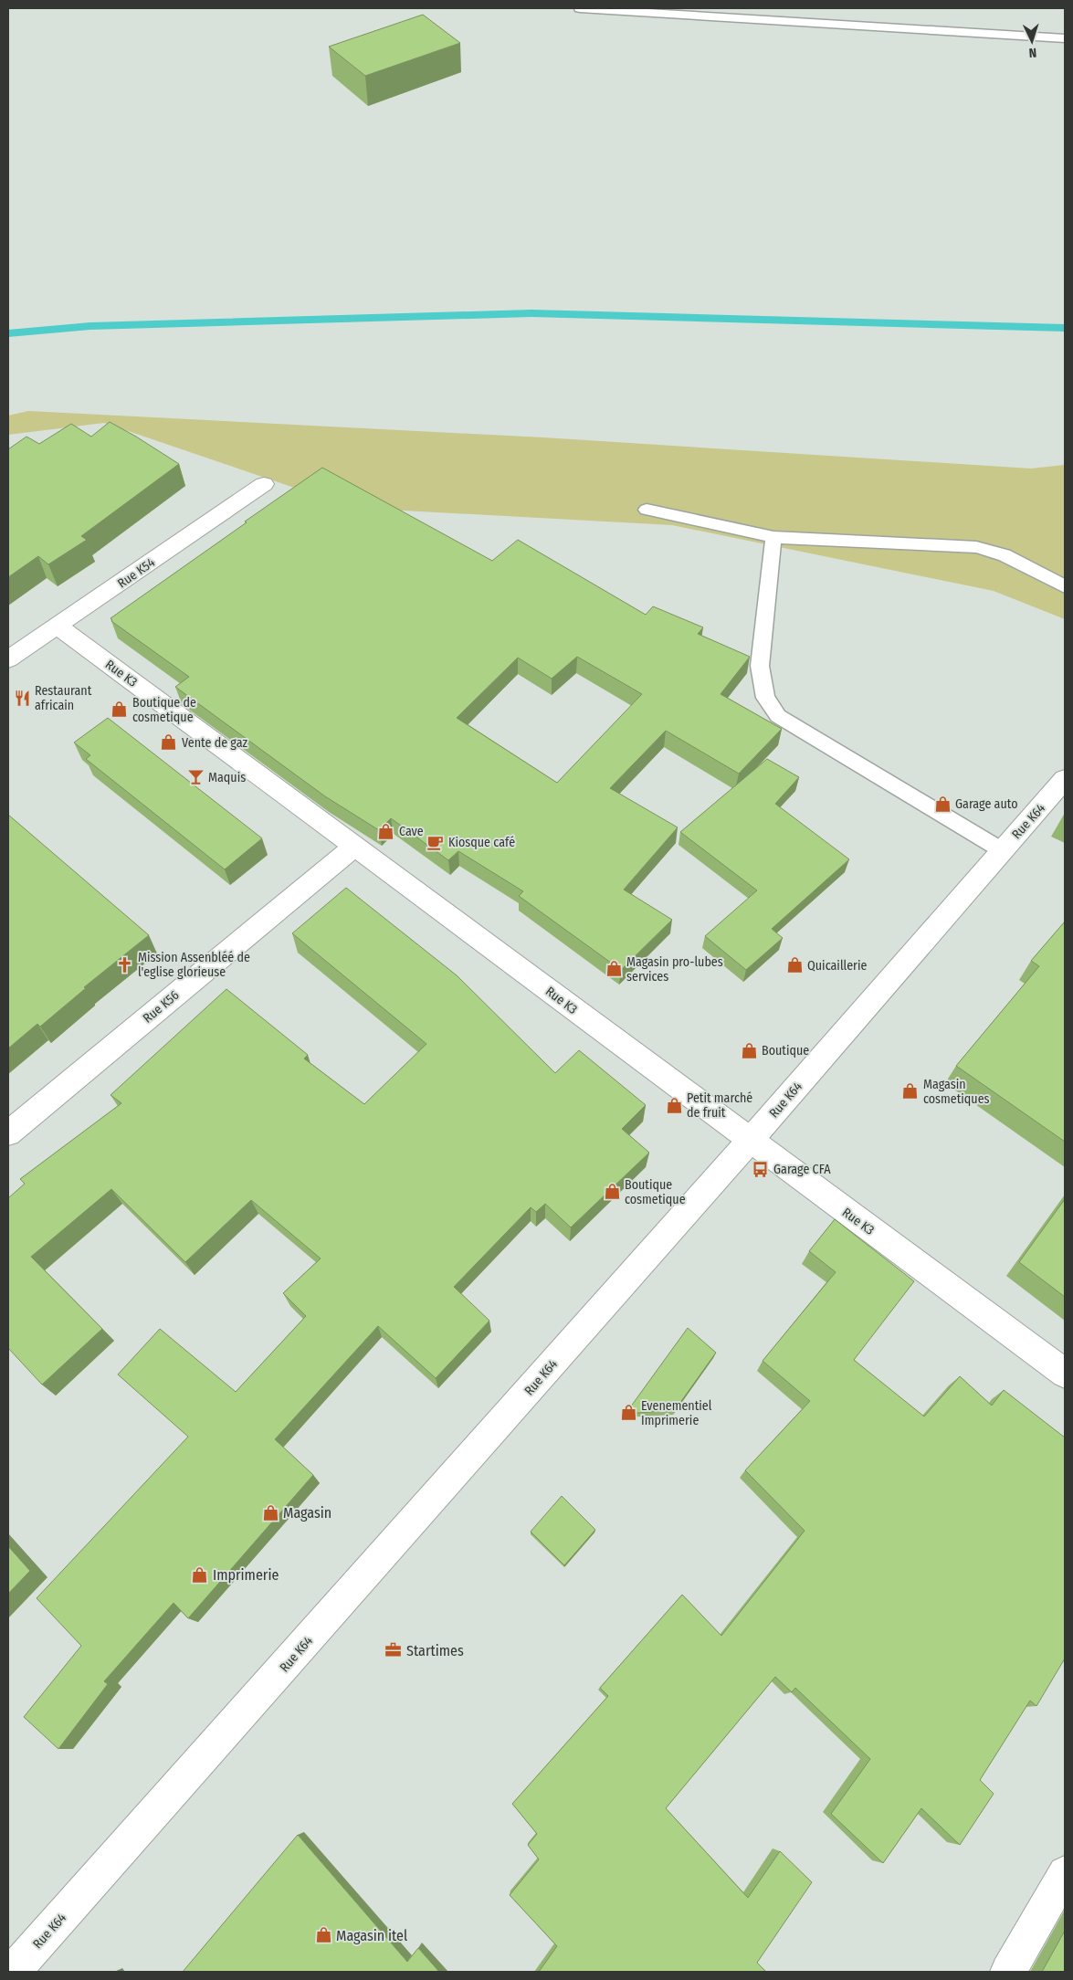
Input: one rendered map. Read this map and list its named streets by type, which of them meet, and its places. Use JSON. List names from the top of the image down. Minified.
{"streets":{"street":["Rue K54","Rue K3","Rue K64","Rue K56"]},"crossings":[["Rue K54","Rue K3"],["Rue K3","Rue K64"],["Rue K3","Rue K56"]],"places":{"restaurant":["Restaurant africain"],"shop":["Boutique de cosmetique","Vente de gaz","Garage auto","Cave","Quicaillerie","Magasin pro-lubes services","Boutique","Magasin cosmetiques","Petit marché de fruit","Boutique cosmetique","Evenementiel Imprimerie","Magasin","Imprimerie","Magasin itel"],"bar":["Maquis"],"cafe":["Kiosque café"],"church":["Mission Assenbléé de l'eglise glorieuse"],"bus stop":["Garage CFA"],"office":["Startimes"]},"north":"bottom"}
